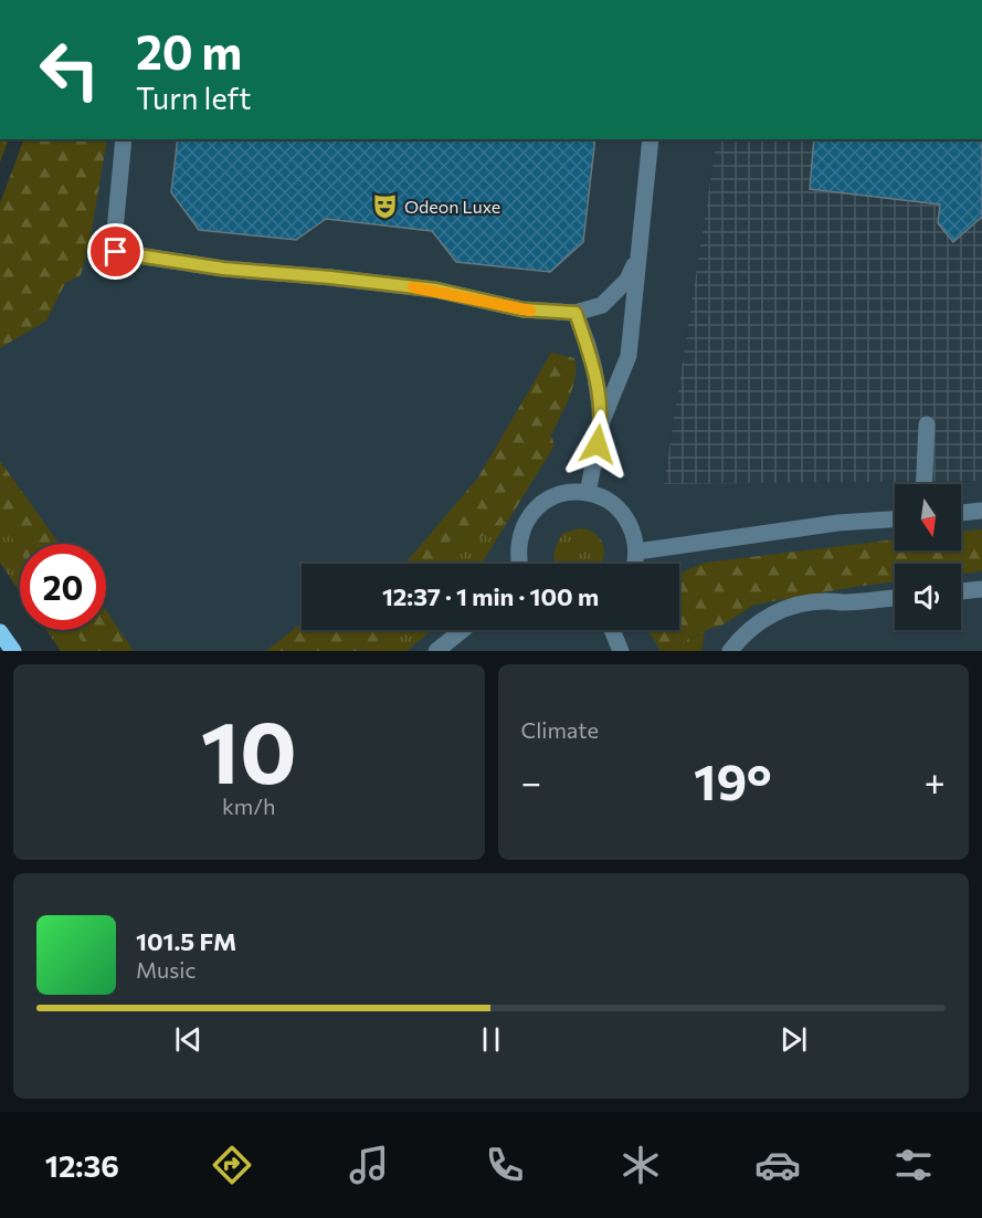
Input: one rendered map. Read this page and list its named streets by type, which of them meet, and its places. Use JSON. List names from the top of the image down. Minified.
{"places":{"theatre":["Odeon Luxe"]},"north":"bottom","page":{"turn":["20 m","Turn left"],"limit":"20","trip":"12:37 · 1 min · 100 m","tile":[["10","km/h"],"Climate"],"heat":["−","19°","+"],"song":["101.5 FM","Music"],"tabs":"12:36"}}
